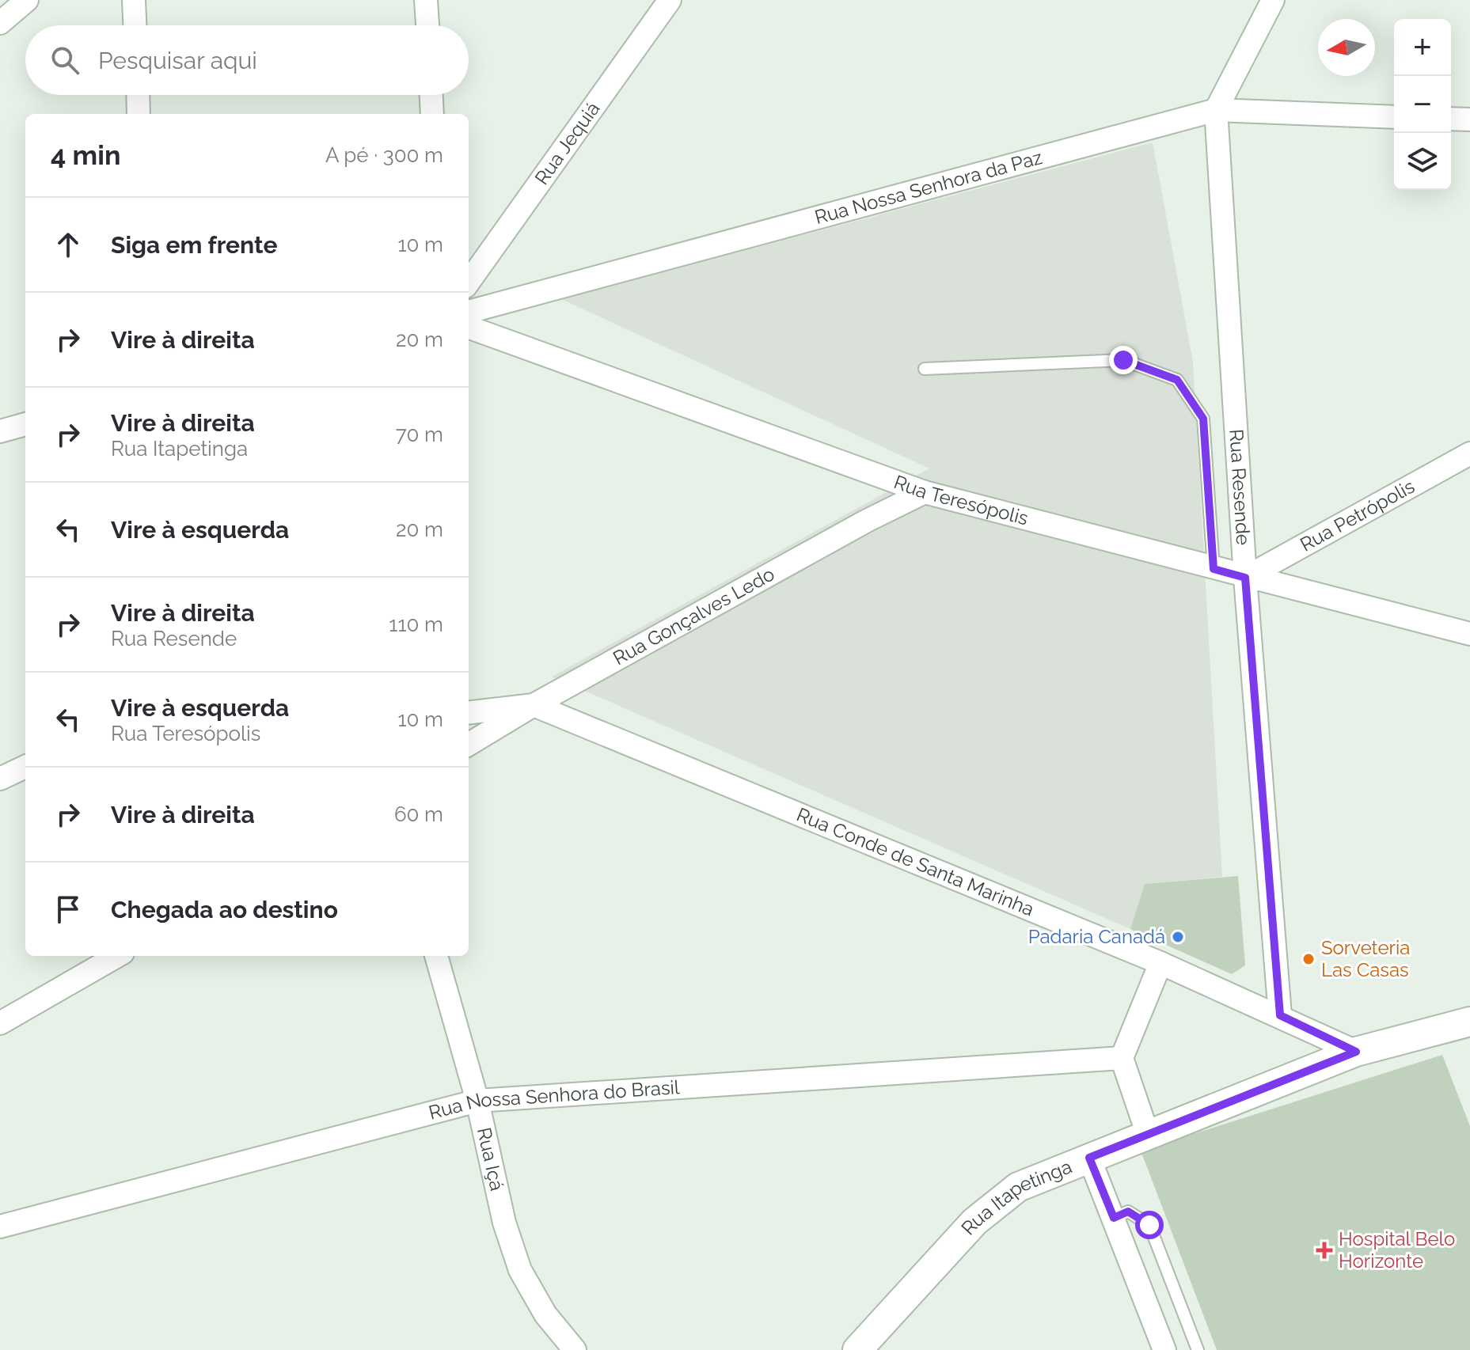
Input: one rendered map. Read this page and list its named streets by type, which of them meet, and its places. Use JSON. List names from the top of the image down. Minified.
{"streets":{"street":["Rua Jequiá","Rua Nossa Senhora da Paz","Rua Resende","Rua Teresópolis","Rua Petrópolis","Rua Gonçalves Ledo","Rua Conde de Santa Marinha","Rua Nossa Senhora do Brasil","Rua Içá","Rua Itapetinga"]},"crossings":[["Rua Nossa Senhora da Paz","Rua Resende"],["Rua Resende","Rua Teresópolis"],["Rua Resende","Rua Petrópolis"],["Rua Resende","Rua Conde de Santa Marinha"],["Rua Teresópolis","Rua Petrópolis"],["Rua Teresópolis","Rua Gonçalves Ledo"],["Rua Gonçalves Ledo","Rua Conde de Santa Marinha"],["Rua Conde de Santa Marinha","Rua Itapetinga"],["Rua Nossa Senhora do Brasil","Rua Içá"]],"places":{"other":["Padaria Canadá","Sorveteria Las Casas"],"health":["Hospital Belo Horizonte"]},"north":"left","page":{"map_buttons":["+","−"],"search":"Pesquisar aqui","heading":["4 min","A pé · 300 m"],"list":[["Siga em frente","10 m"],["Vire à direita","20 m"],["Vire à direita","Rua Itapetinga","70 m"],["Vire à esquerda","20 m"],["Vire à direita","Rua Resende","110 m"],["Vire à esquerda","Rua Teresópolis","10 m"],["Vire à direita","60 m"],"Chegada ao destino"]}}
